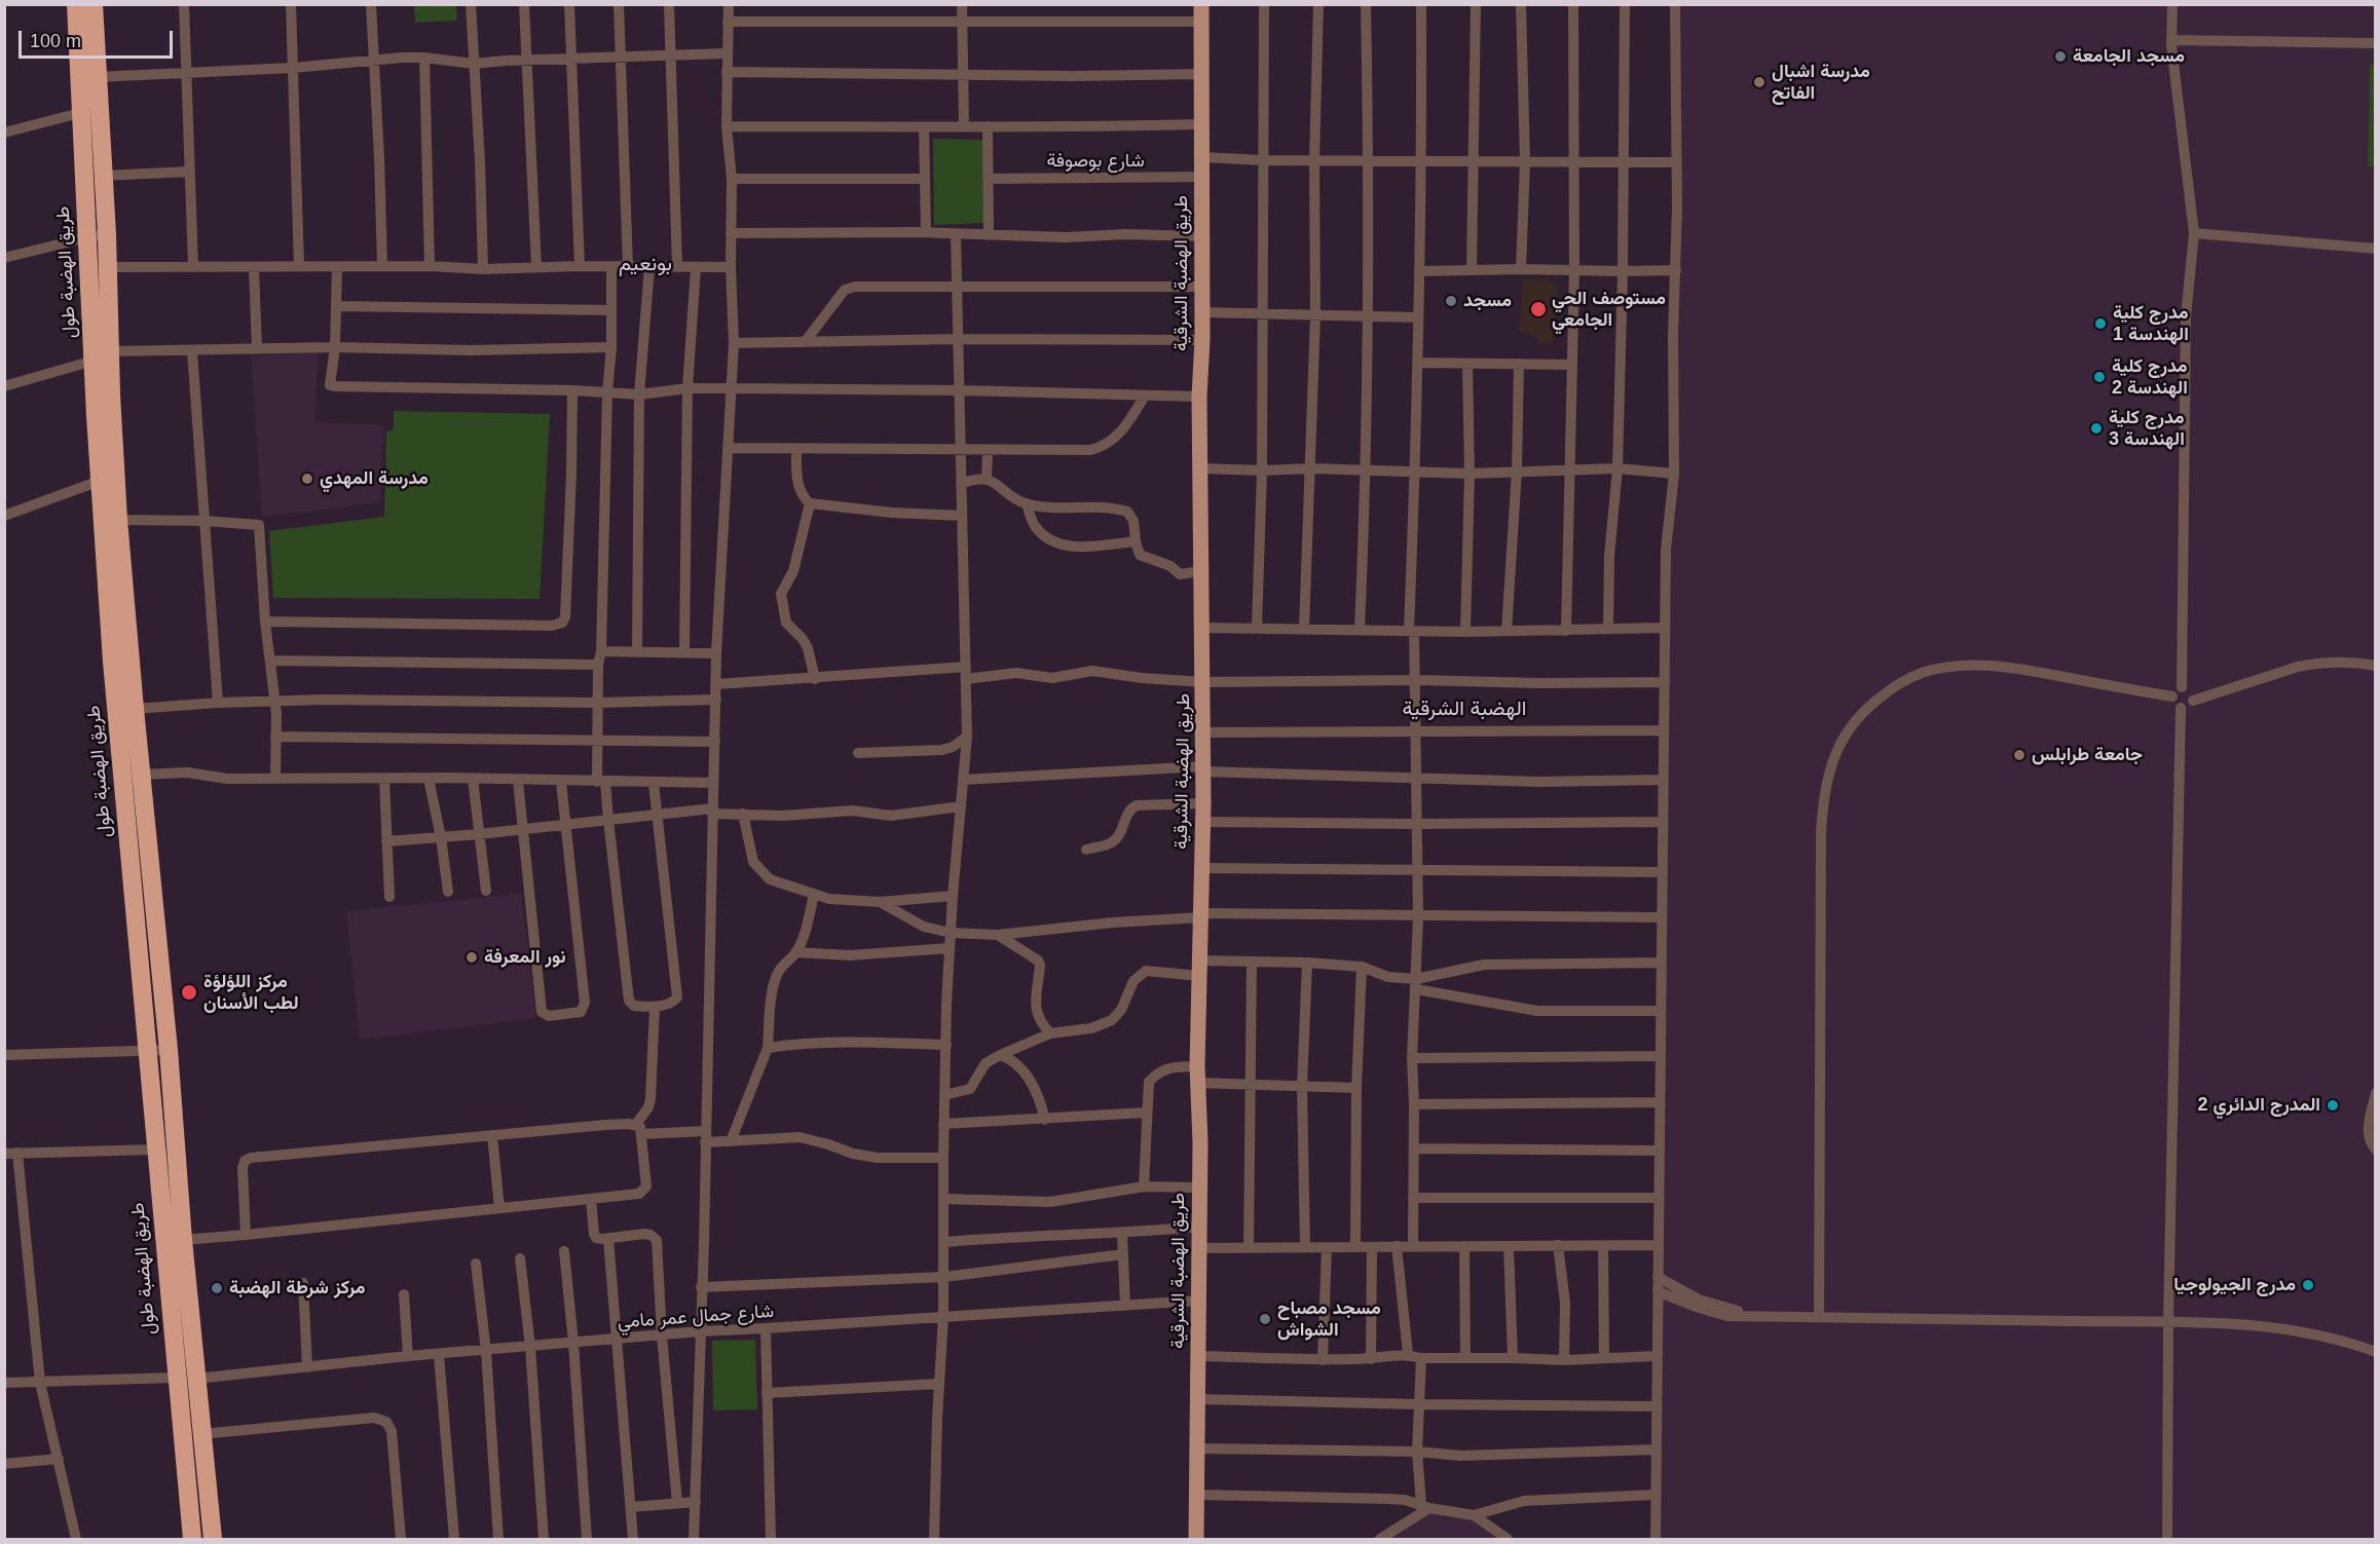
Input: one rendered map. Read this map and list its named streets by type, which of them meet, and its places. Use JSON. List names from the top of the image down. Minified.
{"streets":{"highway":["طريق الهضبة طول"],"main road":["طريق الهضبة الشرقية"],"street":["شارع بوصوفة","شارع جمال عمر مامي"]},"crossings":[["شارع بوصوفة","طريق الهضبة الشرقية"],["طريق الهضبة الشرقية","شارع جمال عمر مامي"]],"districts":["بونعيم","الهضبة الشرقية"],"places":["مسجد الجامعة","مدرسة اشبال الفاتح","مسجد","مستوصف الحي الجامعي","مدرج كلية الهندسة 1","مدرج كلية الهندسة 2","مدرج كلية الهندسة 3","مدرسة المهدي","جامعة طرابلس","نور المعرفة","مركز اللؤلؤة لطب الأسنان","المدرج الدائري 2","مدرج الجيولوجيا","مركز شرطة الهضبة","مسجد مصباح الشواش"],"scale_bar":"100 m"}
